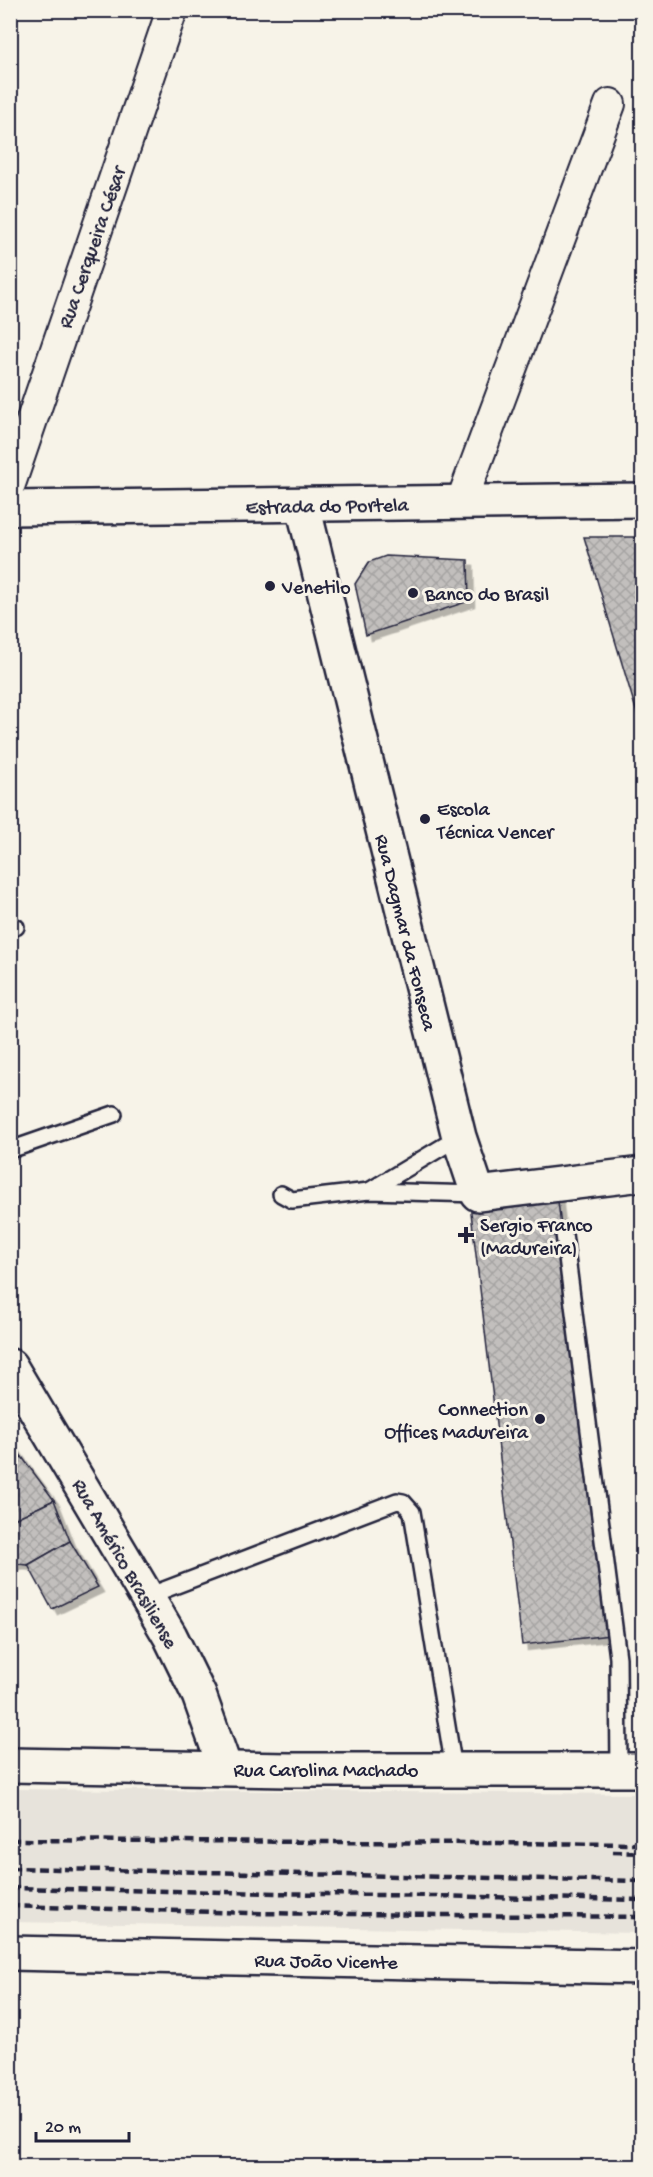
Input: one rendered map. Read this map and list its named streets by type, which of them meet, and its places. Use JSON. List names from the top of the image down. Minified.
{"streets":{"main road":["Estrada do Portela","Rua Dagmar da Fonseca","Rua Américo Brasiliense","Rua Carolina Machado","Rua João Vicente"],"street":["Rua Cerqueira César"]},"crossings":[["Estrada do Portela","Rua Dagmar da Fonseca"],["Rua Américo Brasiliense","Rua Carolina Machado"]],"places":{"other":["Venetilo","Banco do Brasil","Escola Técnica Vencer","Connection Offices Madureira"],"health":["Sergio Franco (Madureira)"]},"scale_bar":"20 m"}
